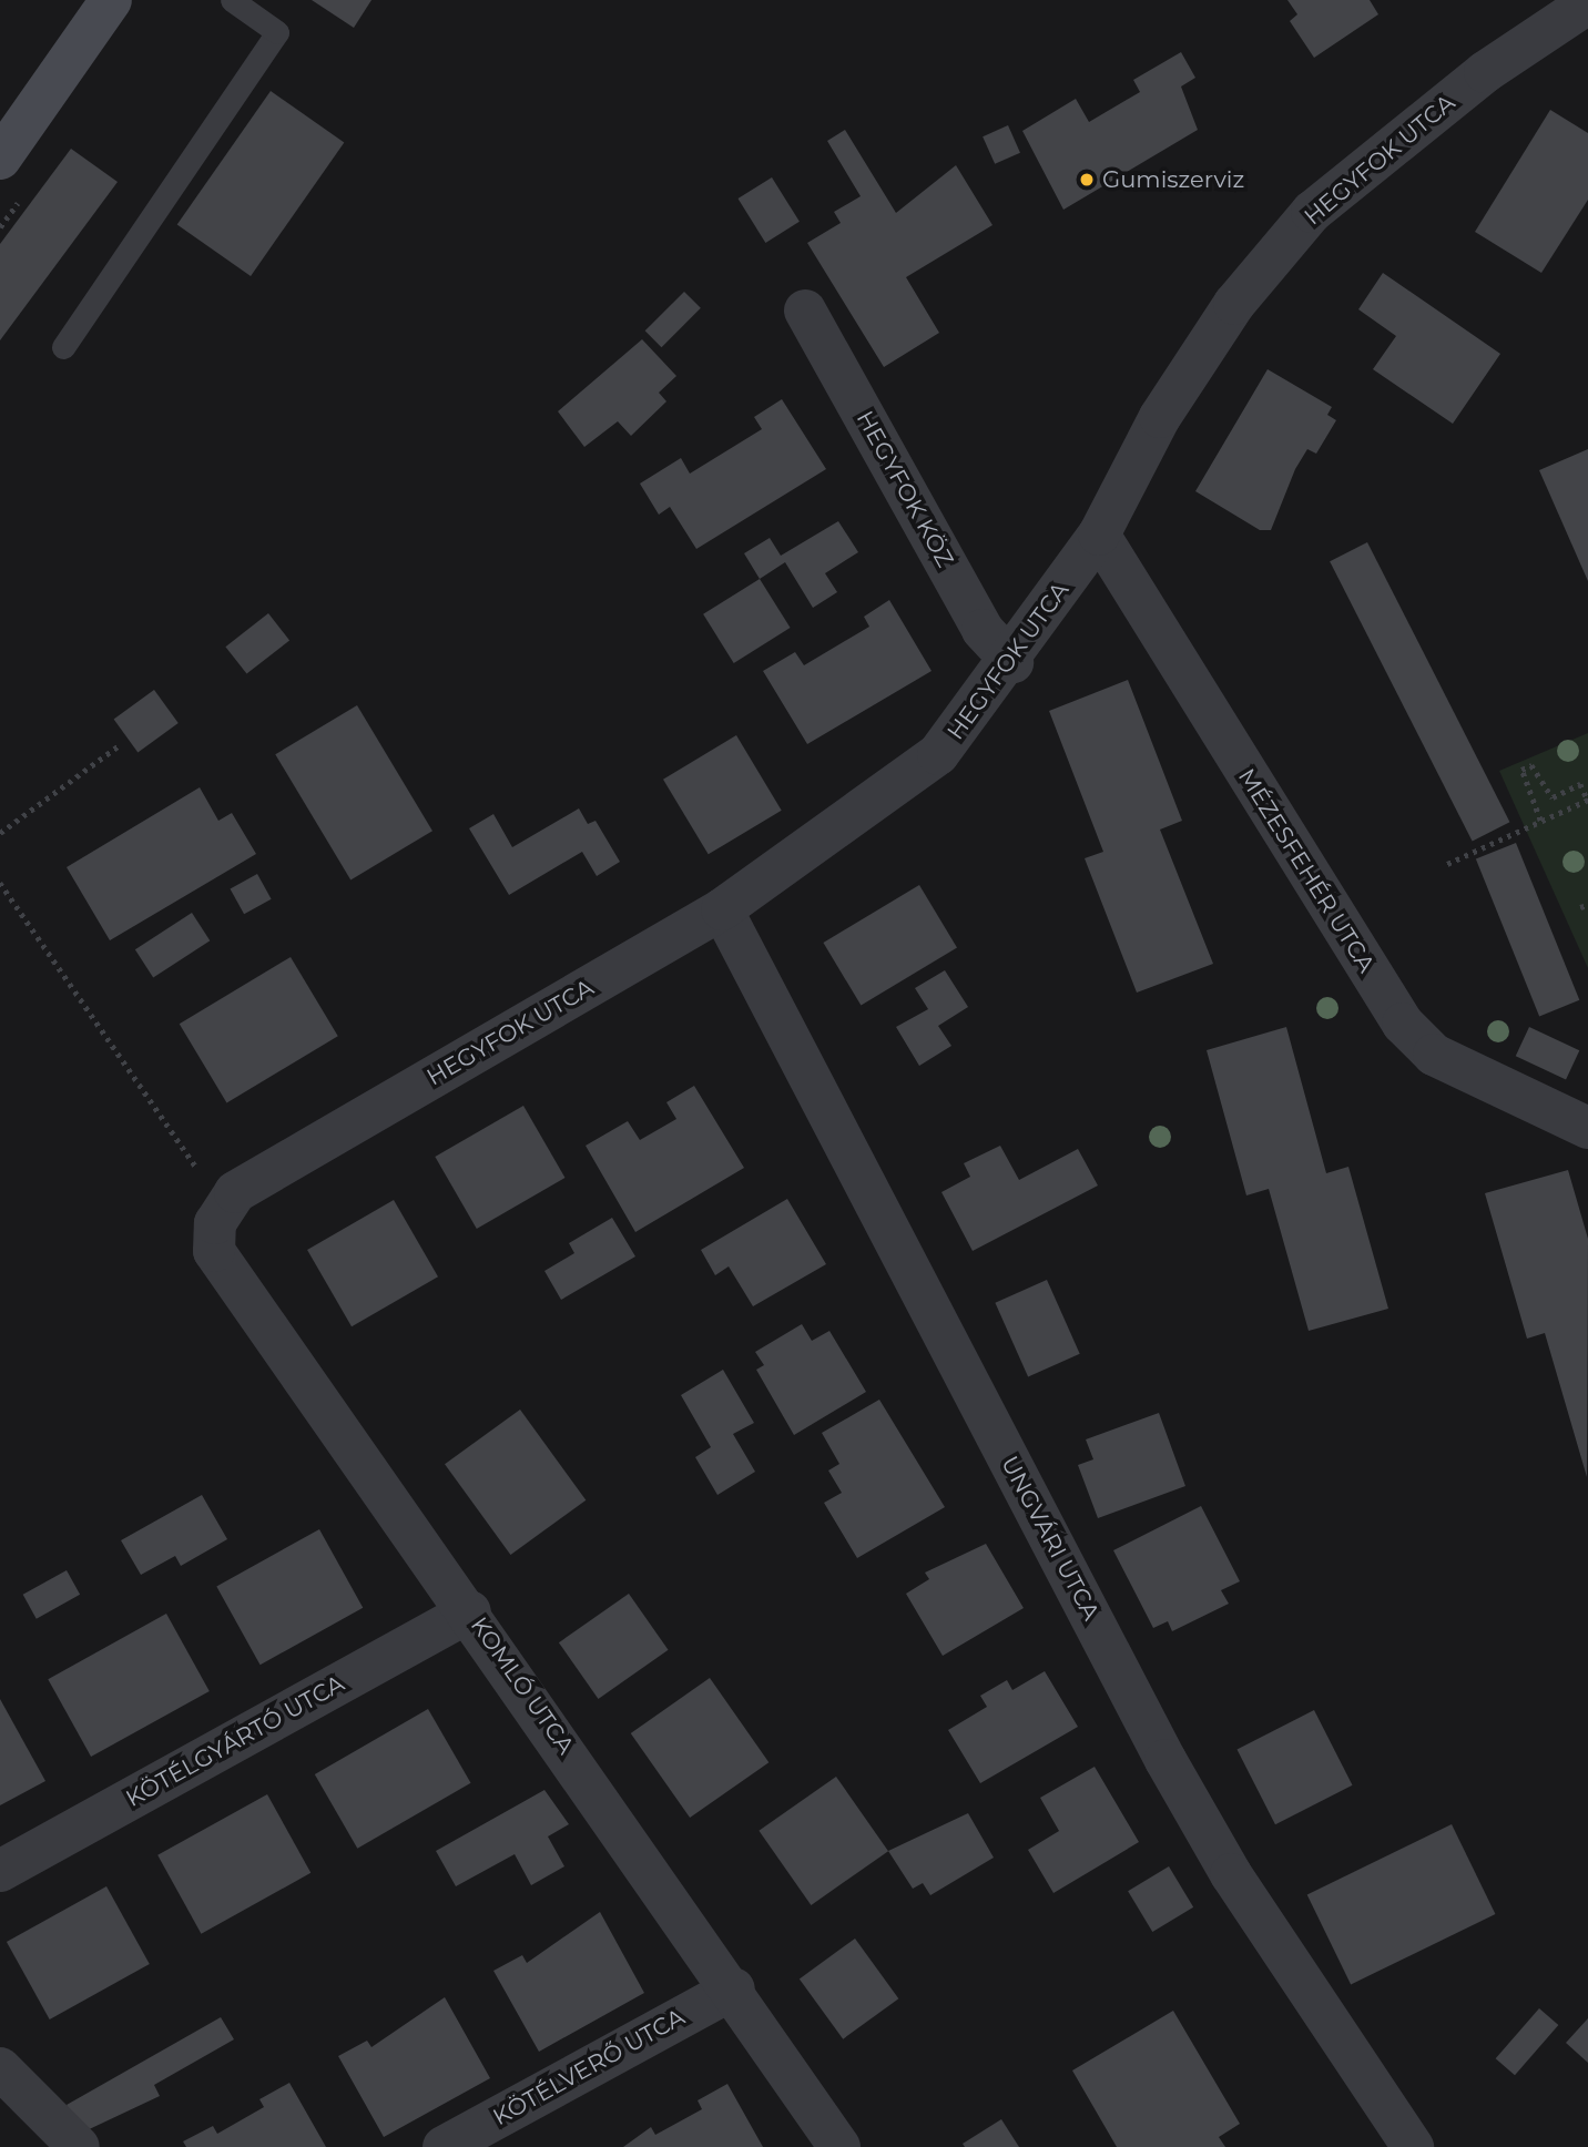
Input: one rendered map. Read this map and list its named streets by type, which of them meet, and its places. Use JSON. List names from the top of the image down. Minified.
{"streets":{"street":["HEGYFOK UTCA","HEGYFOK KÖZ","MÉZESFEHÉR UTCA","UNGVÁRI UTCA","KOMLÓ UTCA","KÖTÉLGYÁRTÓ UTCA","KÖTÉLVERŐ UTCA"]},"crossings":[["HEGYFOK UTCA","HEGYFOK KÖZ"],["HEGYFOK UTCA","MÉZESFEHÉR UTCA"],["HEGYFOK UTCA","UNGVÁRI UTCA"],["HEGYFOK UTCA","KOMLÓ UTCA"],["KOMLÓ UTCA","KÖTÉLGYÁRTÓ UTCA"],["KOMLÓ UTCA","KÖTÉLVERŐ UTCA"]],"places":["Gumiszerviz"]}
